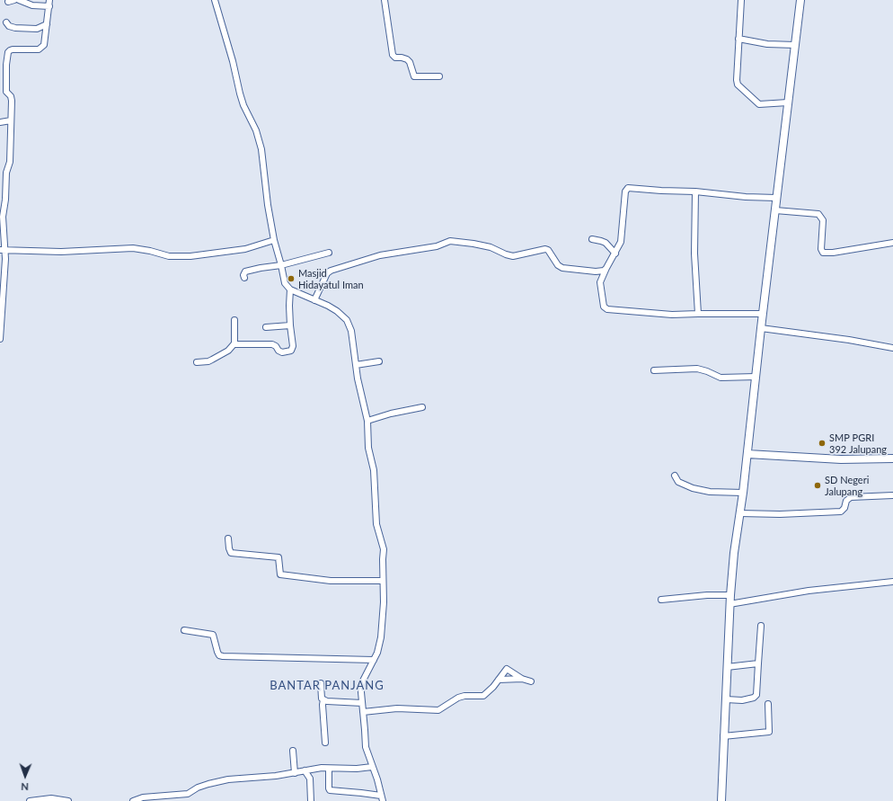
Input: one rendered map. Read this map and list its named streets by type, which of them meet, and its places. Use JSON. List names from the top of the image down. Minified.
{"districts":["BANTAR PANJANG"],"places":["Masjid Hidayatul Iman","SMP PGRI 392 Jalupang","SD Negeri Jalupang"],"north":"bottom"}
